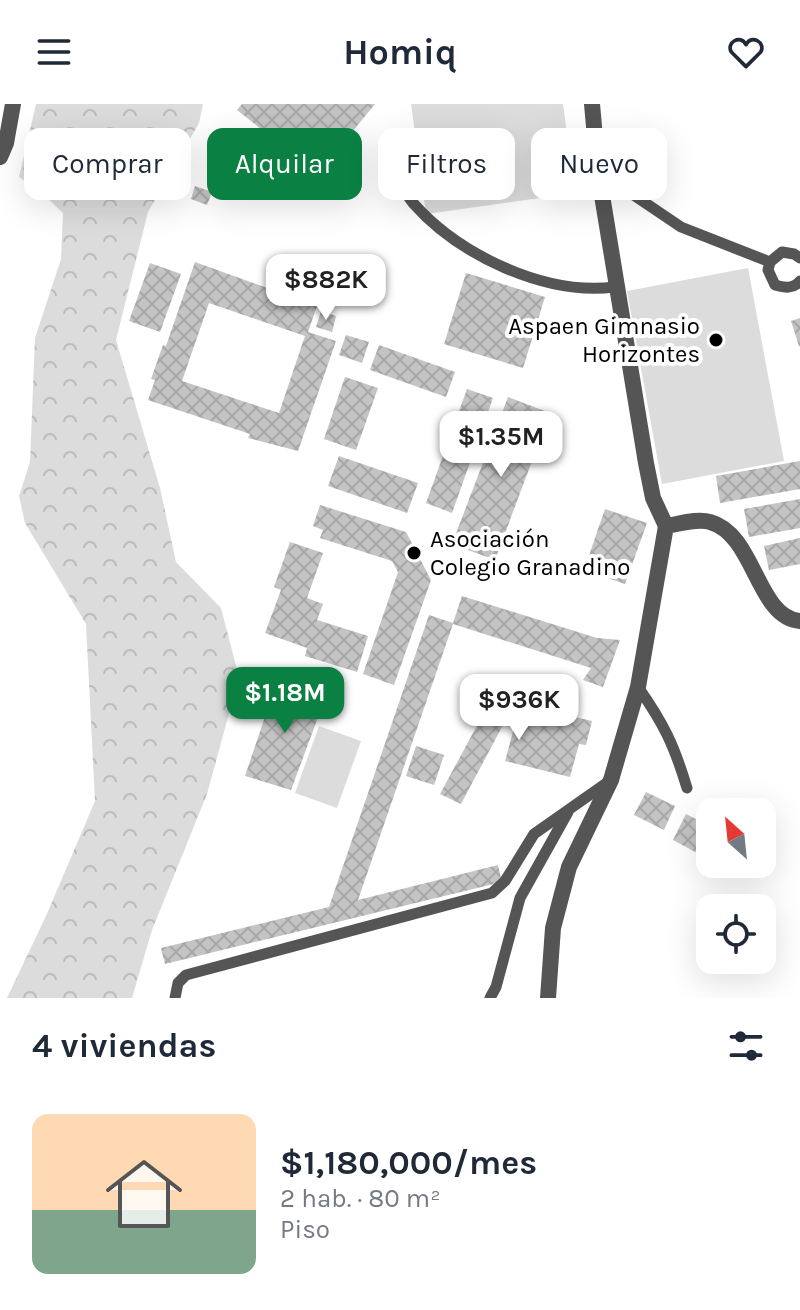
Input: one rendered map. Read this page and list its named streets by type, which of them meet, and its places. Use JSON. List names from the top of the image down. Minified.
{"places":["Aspaen Gimnasio Horizontes","Asociación Colegio Granadino"],"north":"top left","page":{"header":"Homiq","chip":["Comprar","Alquilar","Filtros","Nuevo"],"price":["$882K","$1.35M","$1.18M","$936K"],"heading":"4 viviendas","list":[{"name":"$1,180,000/mes","note":"2 hab. · 80 m² · Piso"}]}}
